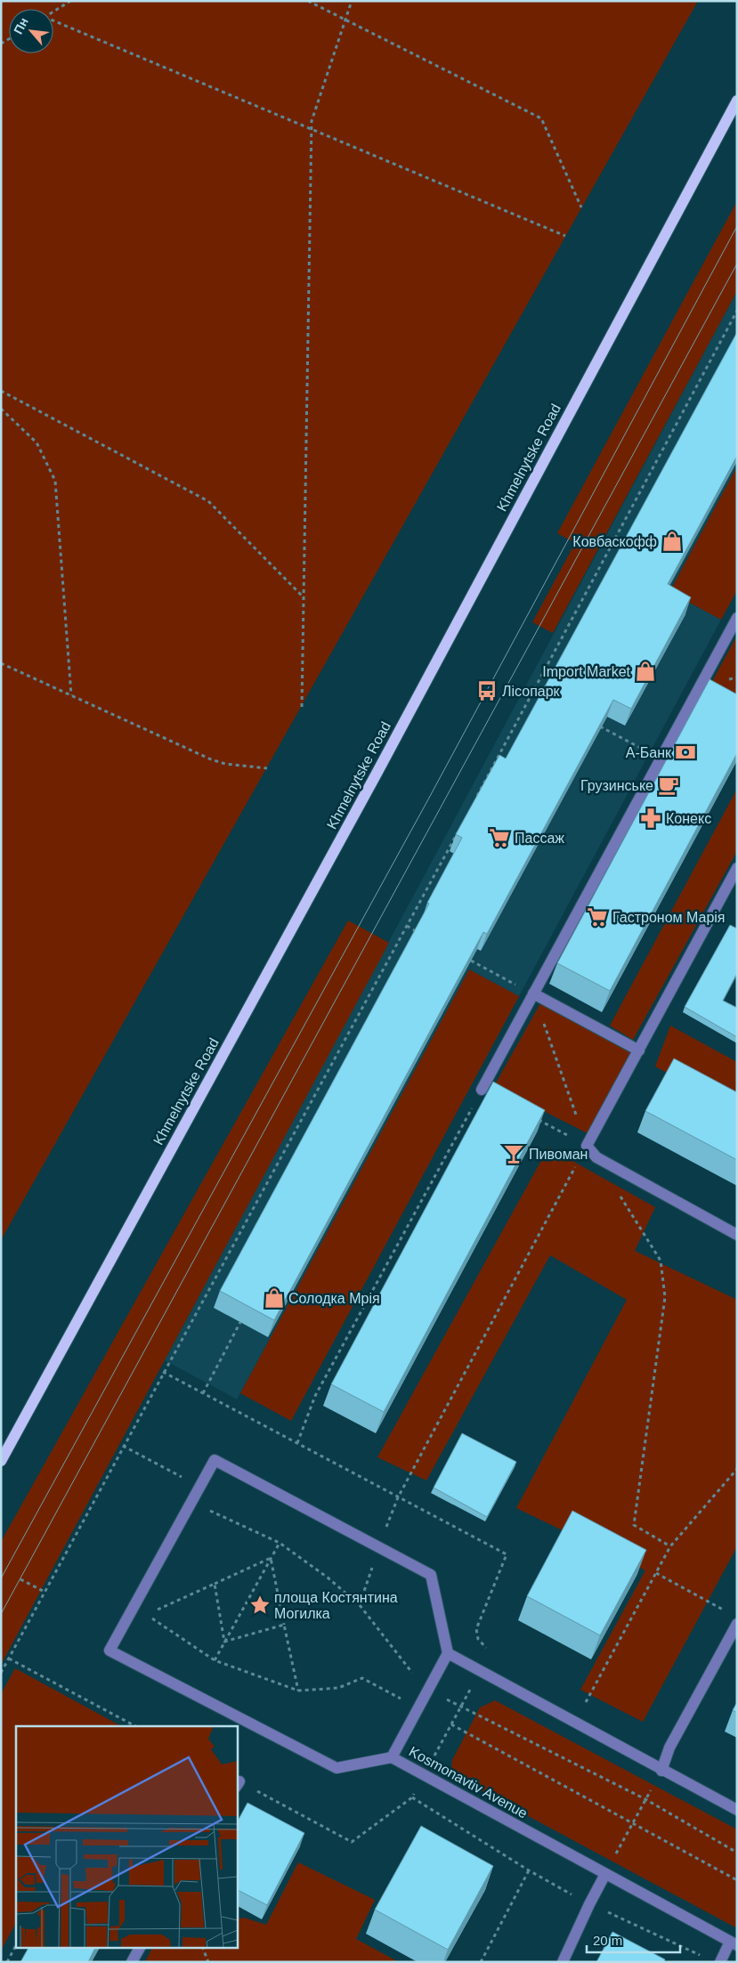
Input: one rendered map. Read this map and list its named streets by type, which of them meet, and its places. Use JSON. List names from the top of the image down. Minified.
{"streets":{"main road":["Khmelnytske Road"],"street":["Kosmonavtiv Avenue"]},"places":{"shop":["Ковбаскофф","Import Market","Солодка Мрія"],"bus stop":["Лісопарк"],"bank":["А-Банк"],"cafe":["Грузинське"],"pharmacy":["Конекс"],"supermarket":["Пассаж","Гастроном Марія"],"bar":["Пивоман"],"place":["площа Костянтина Могилка"]},"scale_bar":"20 m","north":"top left"}
